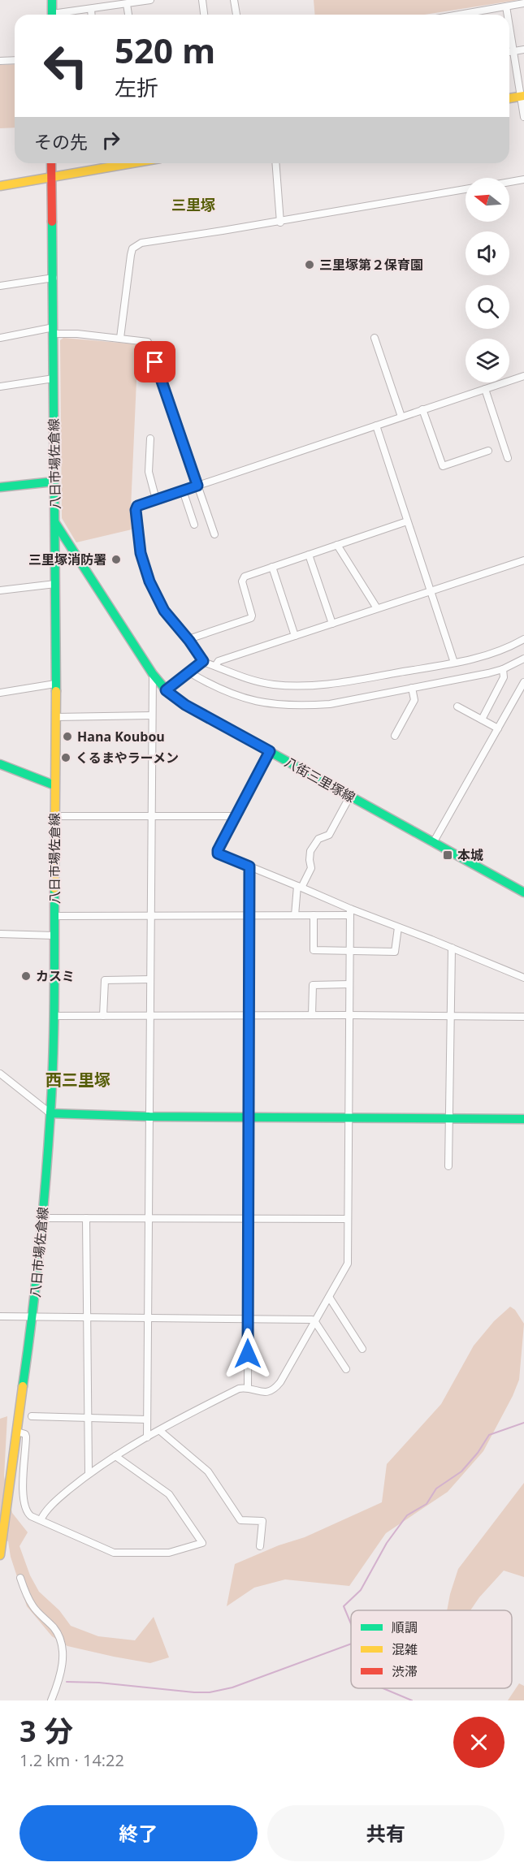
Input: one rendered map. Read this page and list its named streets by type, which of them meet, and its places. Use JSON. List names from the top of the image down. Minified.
{"streets":{"main road":["八日市場佐倉線","八街三里塚線"]},"crossings":[["八日市場佐倉線","八街三里塚線"]],"districts":["三里塚","西三里塚"],"places":{"other":["三里塚第２保育園","三里塚消防署","Hana Koubou","くるまやラーメン","カスミ"],"transit":["本城"]},"legend":["順調","混雑","渋滞"],"north":"left","page":{"turn":["520 m","左折"],"then":"その先","heading":["3 分","1.2 km · 14:22"],"buttons":["終了","共有"]}}
